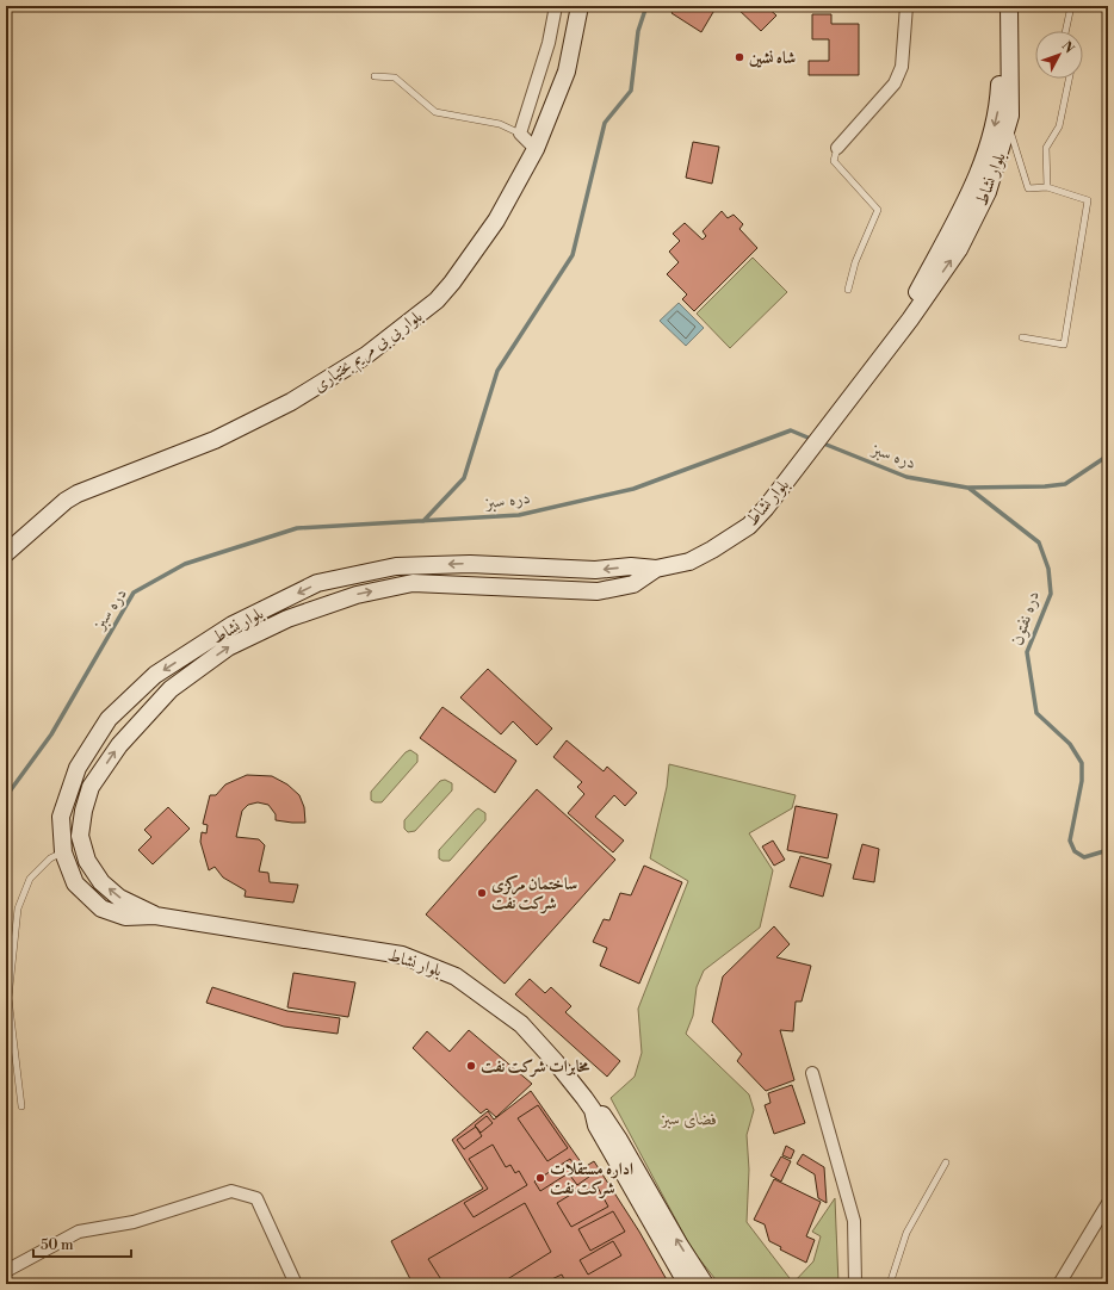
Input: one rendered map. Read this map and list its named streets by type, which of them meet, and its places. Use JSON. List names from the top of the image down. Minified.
{"streets":{"main road":["بلوار نشاط","بلوار بی بی مریم بختیاری"]},"water":["دره سبز","دره نفتون"],"parks":["فضای سبز"],"places":["شاه نشین","ساختمان مرکزی شرکت نفت","مخابرات شرکت نفت","اداره مستقلات شرکت نفت"],"scale_bar":"50 m","north":"top right"}
